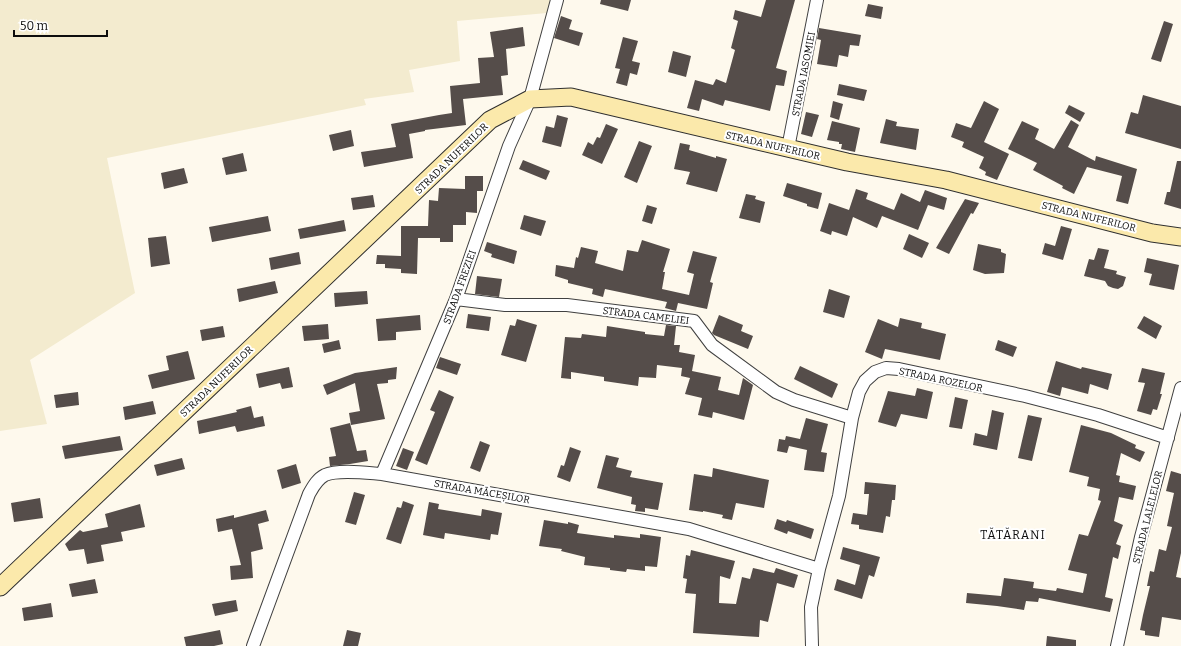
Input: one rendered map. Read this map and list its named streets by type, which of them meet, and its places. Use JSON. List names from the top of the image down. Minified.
{"streets":{"main road":["STRADA NUFERILOR"],"street":["STRADA IASOMIEI","STRADA FREZIEI","STRADA CAMELIEI","STRADA ROZELOR","STRADA MĂCEȘILOR","STRADA LALELELOR"]},"crossings":[["STRADA IASOMIEI","STRADA NUFERILOR"],["STRADA NUFERILOR","STRADA FREZIEI"],["STRADA FREZIEI","STRADA CAMELIEI"],["STRADA FREZIEI","STRADA MĂCEȘILOR"],["STRADA CAMELIEI","STRADA ROZELOR"],["STRADA ROZELOR","STRADA MĂCEȘILOR"],["STRADA ROZELOR","STRADA LALELELOR"]],"districts":["TĂTĂRANI"],"scale_bar":"50 m"}
